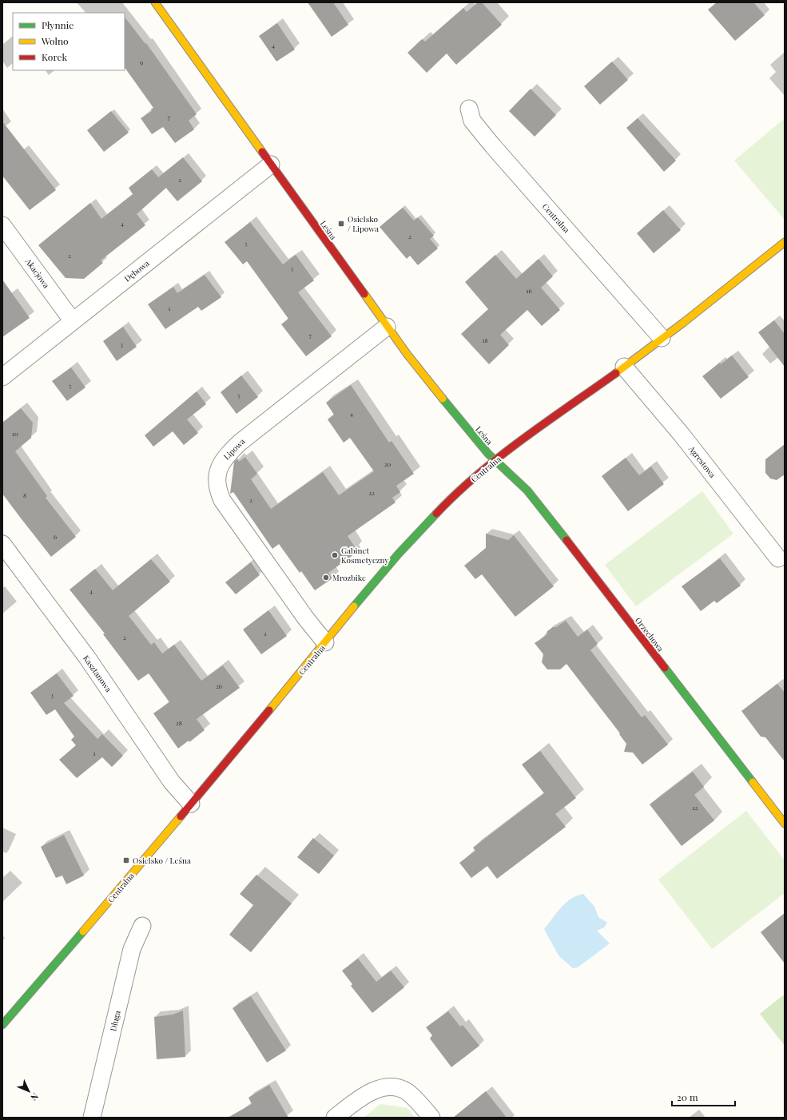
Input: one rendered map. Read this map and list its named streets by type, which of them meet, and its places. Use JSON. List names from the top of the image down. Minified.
{"streets":{"street":["Centralna","Leśna","Dębowa","Akacjowa","Lipowa","Agrestowa","Orzechowa","Kasztanowa","Długa"]},"crossings":[["Centralna","Leśna"],["Centralna","Lipowa"],["Centralna","Agrestowa"],["Centralna","Orzechowa"],["Centralna","Kasztanowa"],["Leśna","Dębowa"],["Leśna","Lipowa"],["Leśna","Orzechowa"],["Dębowa","Akacjowa"]],"places":{"transit":["Osielsko / Lipowa","Osielsko / Leśna"],"other":["Gabinet Kosmetyczny","Mrozbike"]},"house_numbers":["4","9","7","2","4","2","5","2","3","16","1","7","18","3","5","5","4","10","20","22","8","2","6","4","1","2","26","3","28","1","12"],"legend":["Płynnie","Wolno","Korek"],"scale_bar":"20 m","north":"bottom right"}
